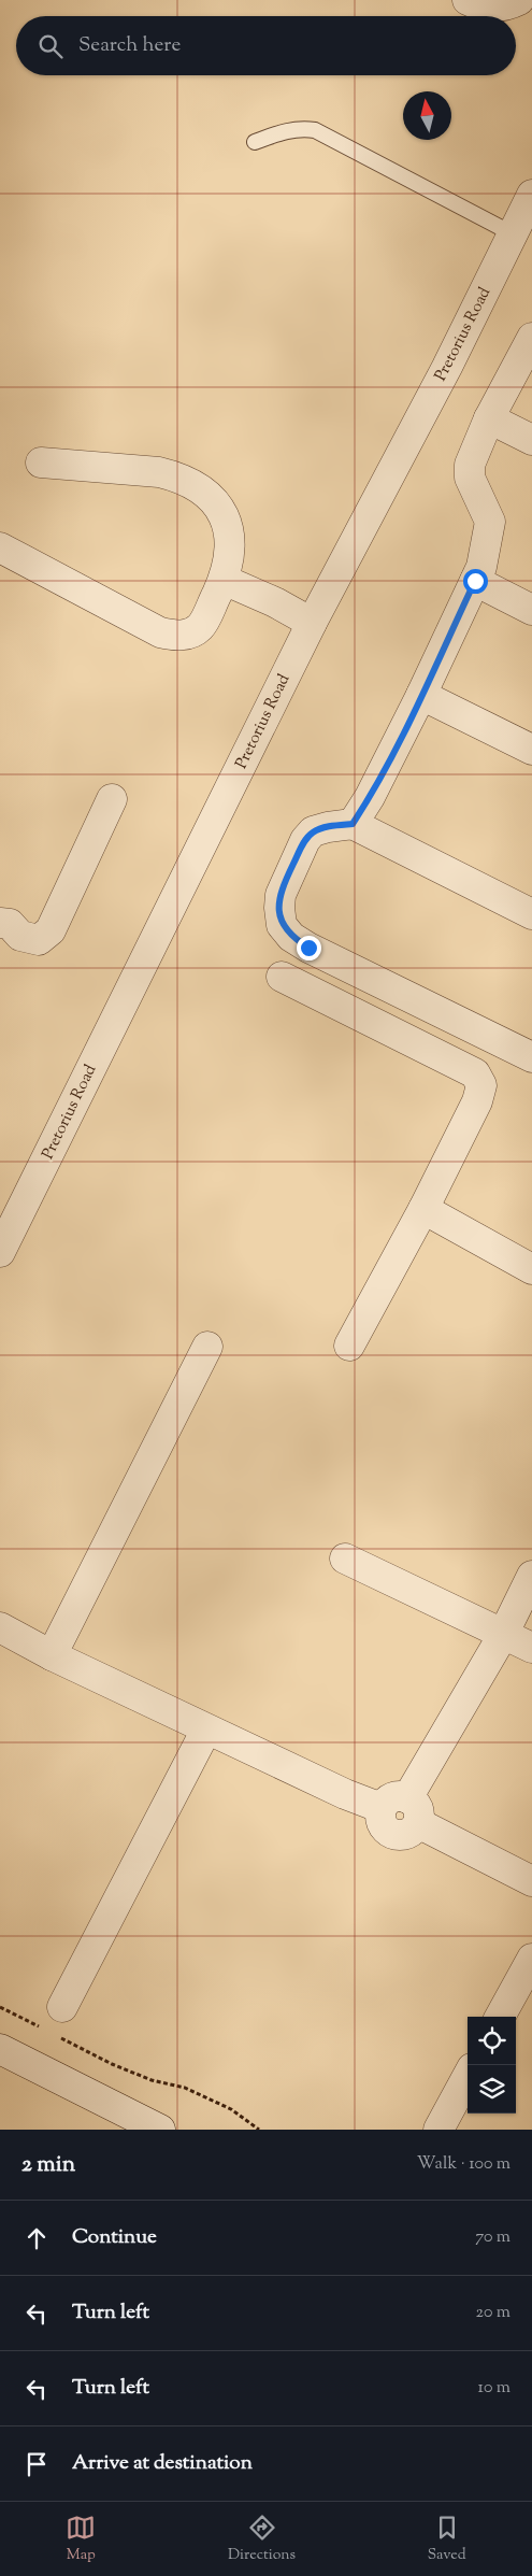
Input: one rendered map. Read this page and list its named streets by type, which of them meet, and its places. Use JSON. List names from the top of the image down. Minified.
{"streets":{"street":["Pretorius Road"]},"north":"top","page":{"search":"Search here","heading":["2 min","Walk · 100 m"],"list":[["Continue","70 m"],["Turn left","20 m"],["Turn left","10 m"],"Arrive at destination"],"nav":["Map","Directions","Saved"]}}
